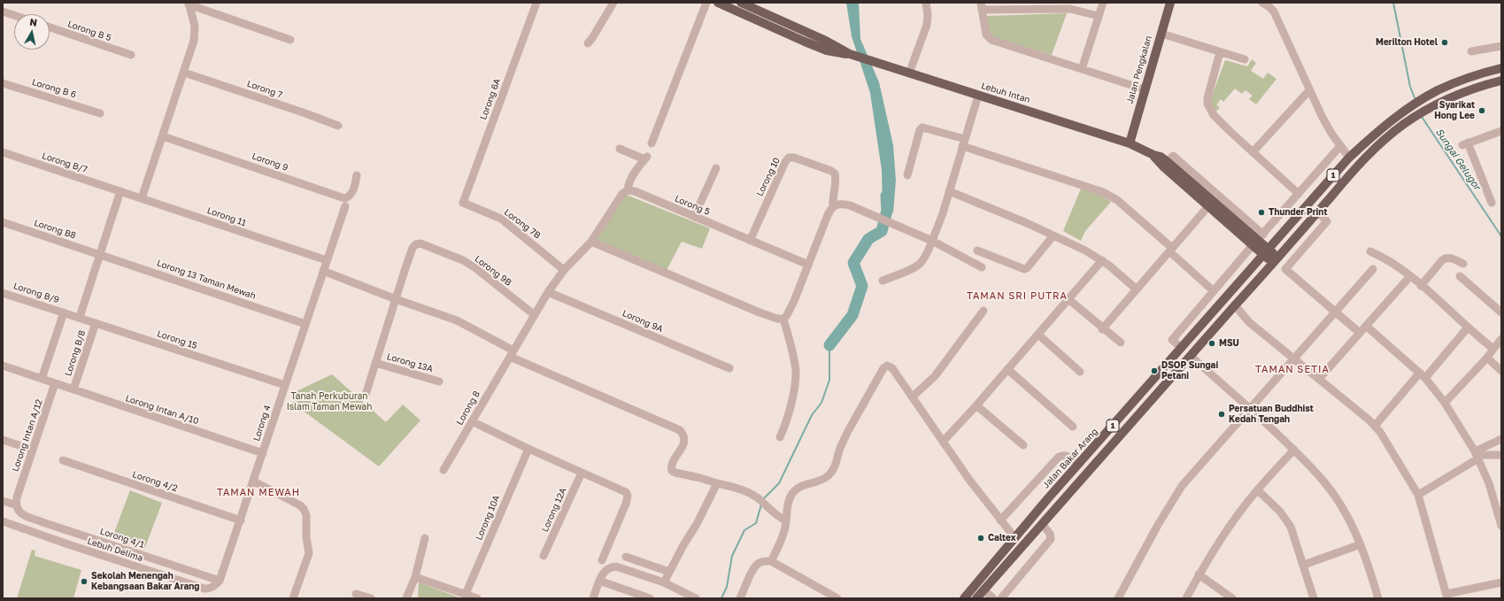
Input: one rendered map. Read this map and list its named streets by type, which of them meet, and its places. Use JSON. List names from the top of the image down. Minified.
{"streets":{"main road":["Jalan Pengkalan","Lebuh Intan","1","Jalan Bakar Arang"],"street":["Lorong B 5","Lorong B 6","Lorong 7","Lorong 6A","Lorong 9","Lorong B/7","Lorong 10","Lorong 5","Lorong 11","Lorong 7B","Lorong B8","Lorong 9B","Lorong 13 Taman Mewah","Lorong B/9","Lorong 9A","Lorong 15","Lorong B/8","Lorong 13A","Lorong 8","Lorong Intan A/10","Lorong 4","Lorong Intan A/12","Lorong 4/2","Lorong 12A","Lorong 10A","Lorong 4/1","Lebuh Delima"]},"crossings":[["Jalan Pengkalan","Lebuh Intan"],["Lebuh Intan","1"],["Lebuh Intan","Jalan Bakar Arang"],["Lorong 6A","Lorong 7B"],["Lorong B/7","Lorong 11"],["1","Jalan Bakar Arang"],["Lorong 10","Lorong 5"],["Lorong 11","Lorong 4"],["Lorong 7B","Lorong 8"],["Lorong B8","Lorong 13 Taman Mewah"],["Lorong 9B","Lorong 8"],["Lorong 13 Taman Mewah","Lorong 4"],["Lorong B/9","Lorong 15"],["Lorong 9A","Lorong 8"],["Lorong 15","Lorong B/8"],["Lorong 15","Lorong 4"],["Lorong B/8","Lorong Intan A/10"],["Lorong Intan A/10","Lorong 4"],["Lorong Intan A/10","Lorong Intan A/12"],["Lorong 4","Lorong 4/2"],["Lorong 4","Lorong 4/1"],["Lorong 4","Lebuh Delima"],["Lorong Intan A/12","Lorong 4/1"],["Lorong 4/1","Lebuh Delima"]],"districts":["TAMAN SRI PUTRA","TAMAN SETIA","TAMAN MEWAH"],"water":["Sungai Gelugor"],"parks":["Tanah Perkuburan Islam Taman Mewah"],"places":["Merilton Hotel","Syarikat Hong Lee","Thunder Print","MSU","DSOP Sungai Petani","Persatuan Buddhist Kedah Tengah","Caltex","Sekolah Menengah Kebangsaan Bakar Arang"],"north":"top"}
